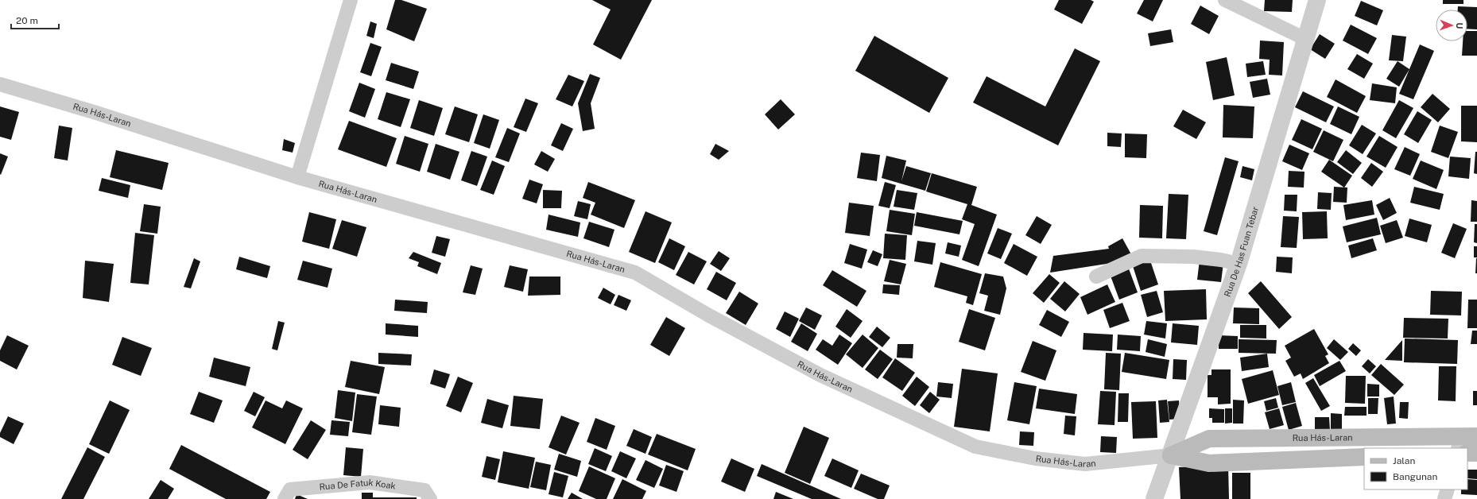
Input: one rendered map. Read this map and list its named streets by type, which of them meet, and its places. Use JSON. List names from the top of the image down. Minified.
{"streets":{"main road":["Rua Hás-Laran"],"street":["Rua De Has Fuan Tebar","Rua De Fatuk Koak"]},"crossings":[["Rua Hás-Laran","Rua De Has Fuan Tebar"]],"legend":["Jalan","Bangunan"],"scale_bar":"20 m","north":"right"}
